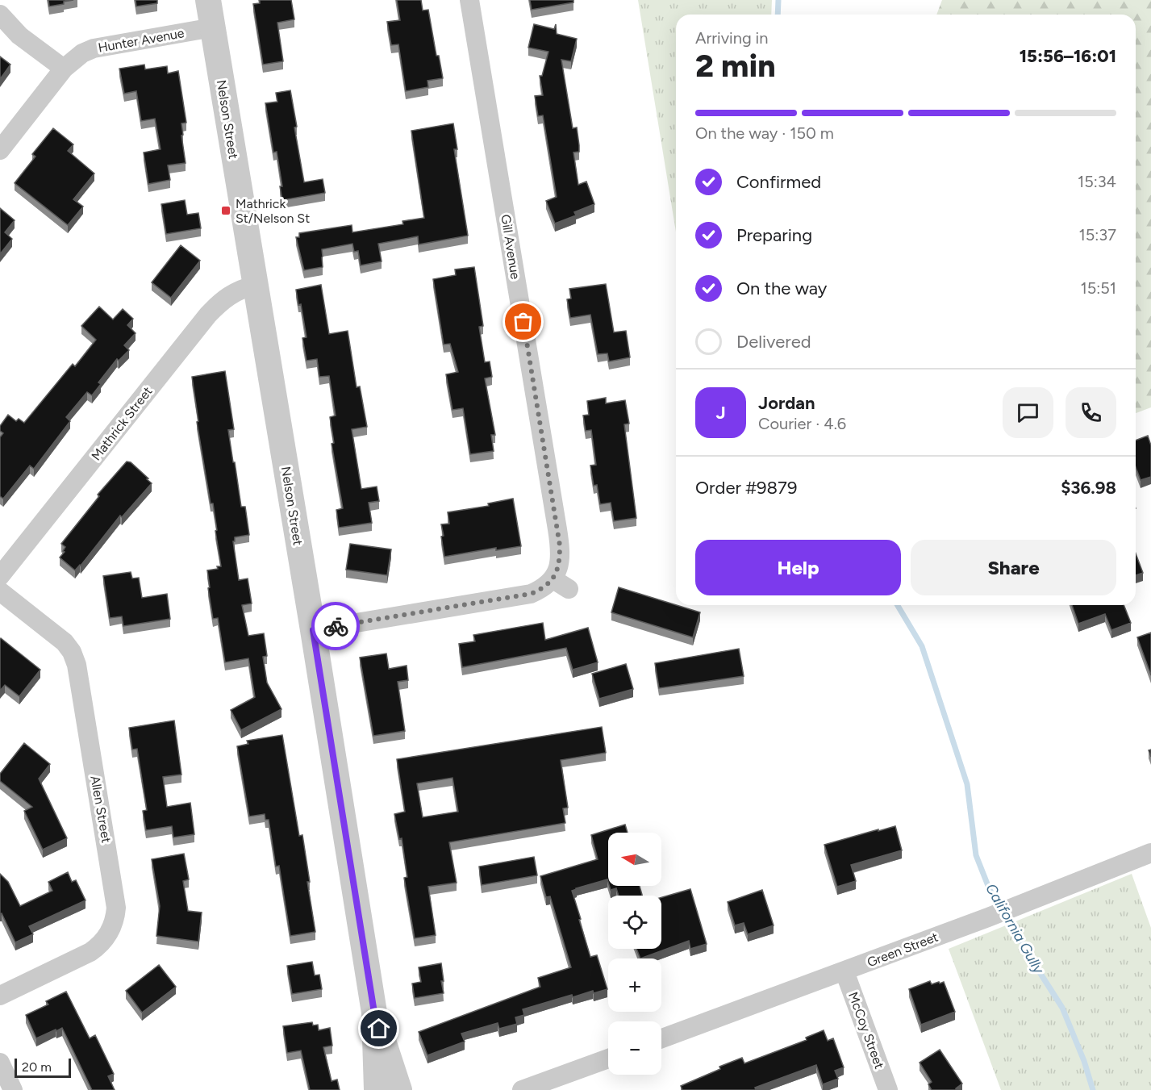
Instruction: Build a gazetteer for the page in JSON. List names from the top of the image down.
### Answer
{
  "streets": {
    "street": [
      "Hunter Avenue",
      "Nelson Street",
      "Gill Avenue",
      "Mathrick Street",
      "Allen Street",
      "Green Street",
      "McCoy Street"
    ]
  },
  "crossings": [
    ["Hunter Avenue", "Nelson Street"],
    ["Nelson Street", "Gill Avenue"],
    ["Nelson Street", "Mathrick Street"],
    ["Green Street", "McCoy Street"]
  ],
  "water": ["California Gully"],
  "places": {
    "transit": ["Mathrick St/Nelson St"]
  },
  "scale_bar": "20 m",
  "north": "left",
  "page": {
    "heading": ["2 min", "Arriving in", "15:56–16:01"],
    "panel": [
      "Jordan",
      "Courier · 4.6",
      "Order #9879",
      "$36.98"
    ],
    "bar": "On the way · 150 m",
    "list": [
      ["Confirmed", "15:34"],
      ["Preparing", "15:37"],
      ["On the way", "15:51"],
      "Delivered"
    ],
    "round": "J",
    "buttons": ["Help", "Share"],
    "map_buttons": ["+", "−"],
    "scale": "20 m"
  }
}
